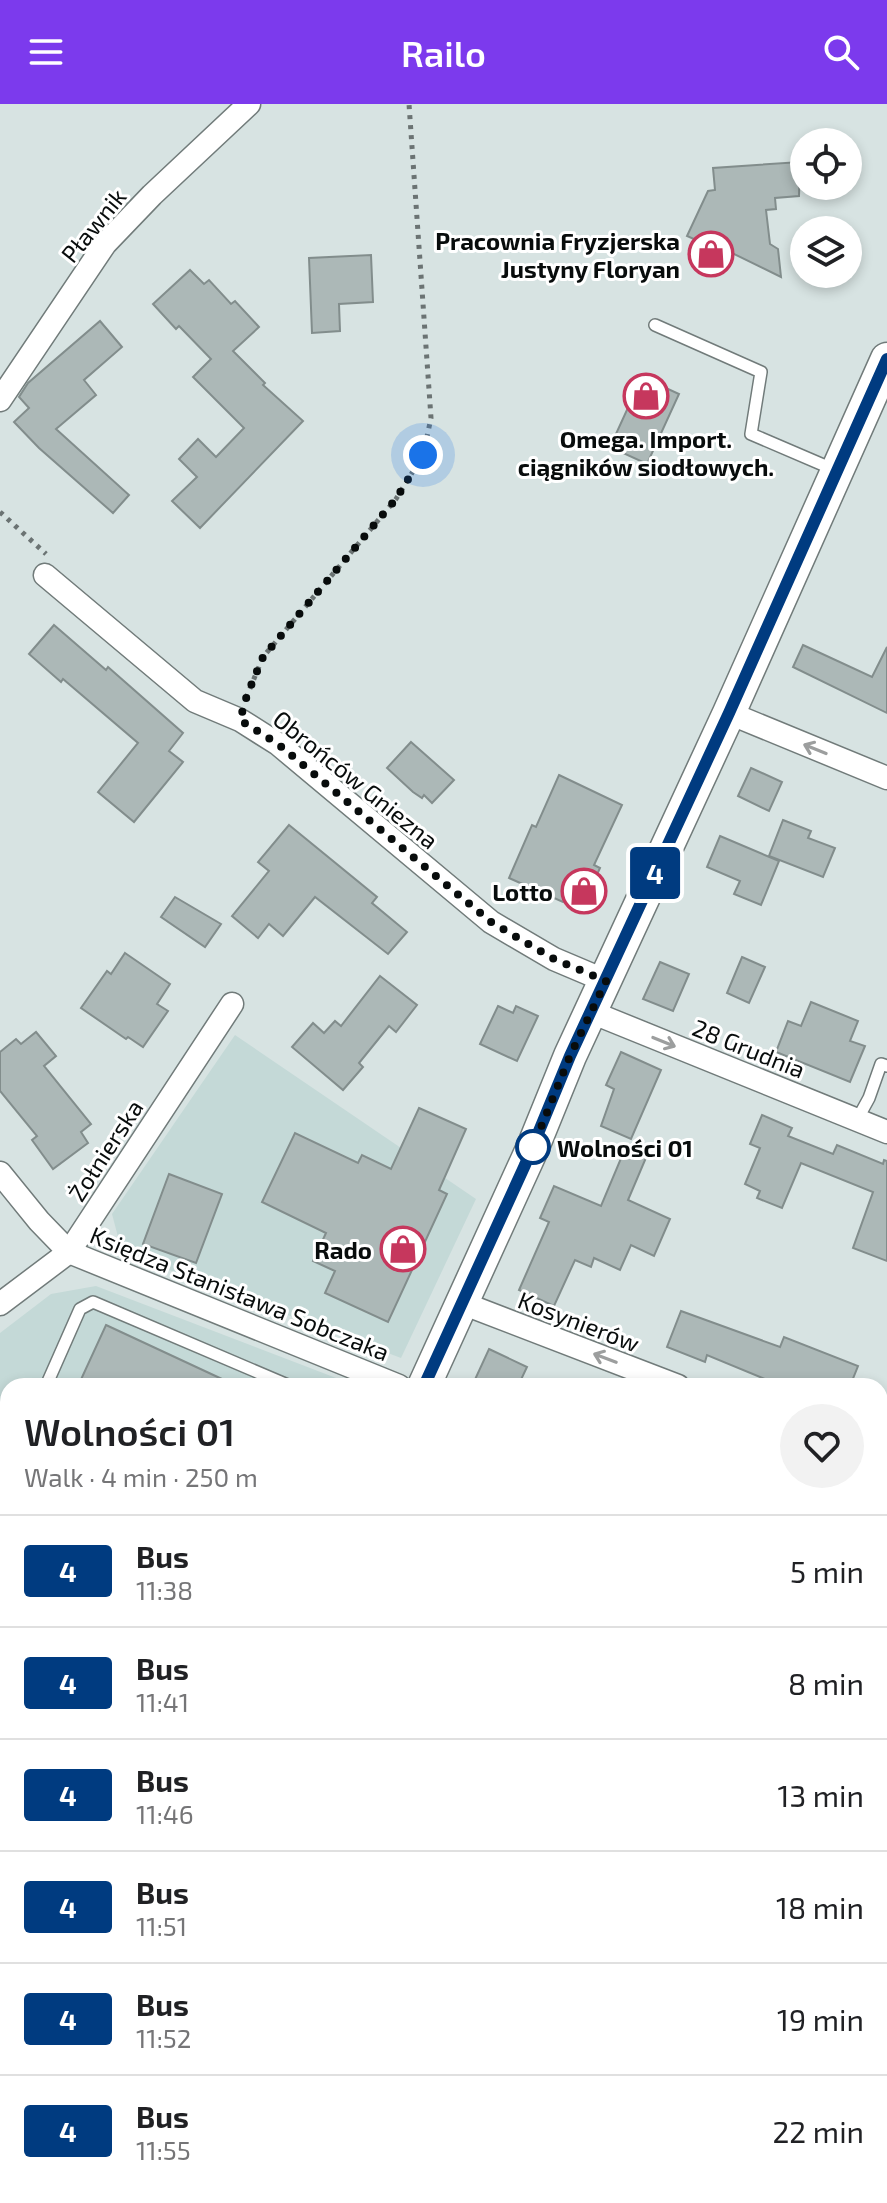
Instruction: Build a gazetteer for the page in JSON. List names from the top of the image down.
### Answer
{
  "streets": {
    "street": [
      "Pławnik",
      "Obrońców Gniezna",
      "28 Grudnia",
      "Żołnierska",
      "Księdza Stanisława Sobczaka",
      "Kosynierów"
    ]
  },
  "crossings": [
    ["Żołnierska", "Księdza Stanisława Sobczaka"]
  ],
  "one_way": ["28 Grudnia", "Kosynierów"],
  "places": {
    "shop": [
      "Pracownia Fryzjerska Justyny Floryan",
      "Omega. Import. ciągników siodłowych.",
      "Lotto",
      "Rado"
    ],
    "other": ["Wolności 01"]
  },
  "lines": ["bus line 4"],
  "page": {
    "header": "Railo",
    "on_map": "4",
    "heading": ["Wolności 01", "Walk · 4 min · 250 m"],
    "list": [
      {
        "mark": "4",
        "name": "Bus",
        "note": "11:38",
        "value": "5 min"
      },
      {
        "mark": "4",
        "name": "Bus",
        "note": "11:41",
        "value": "8 min"
      },
      {
        "mark": "4",
        "name": "Bus",
        "note": "11:46",
        "value": "13 min"
      },
      {
        "mark": "4",
        "name": "Bus",
        "note": "11:51",
        "value": "18 min"
      },
      {
        "mark": "4",
        "name": "Bus",
        "note": "11:52",
        "value": "19 min"
      },
      {
        "mark": "4",
        "name": "Bus",
        "note": "11:55",
        "value": "22 min"
      }
    ]
  }
}
